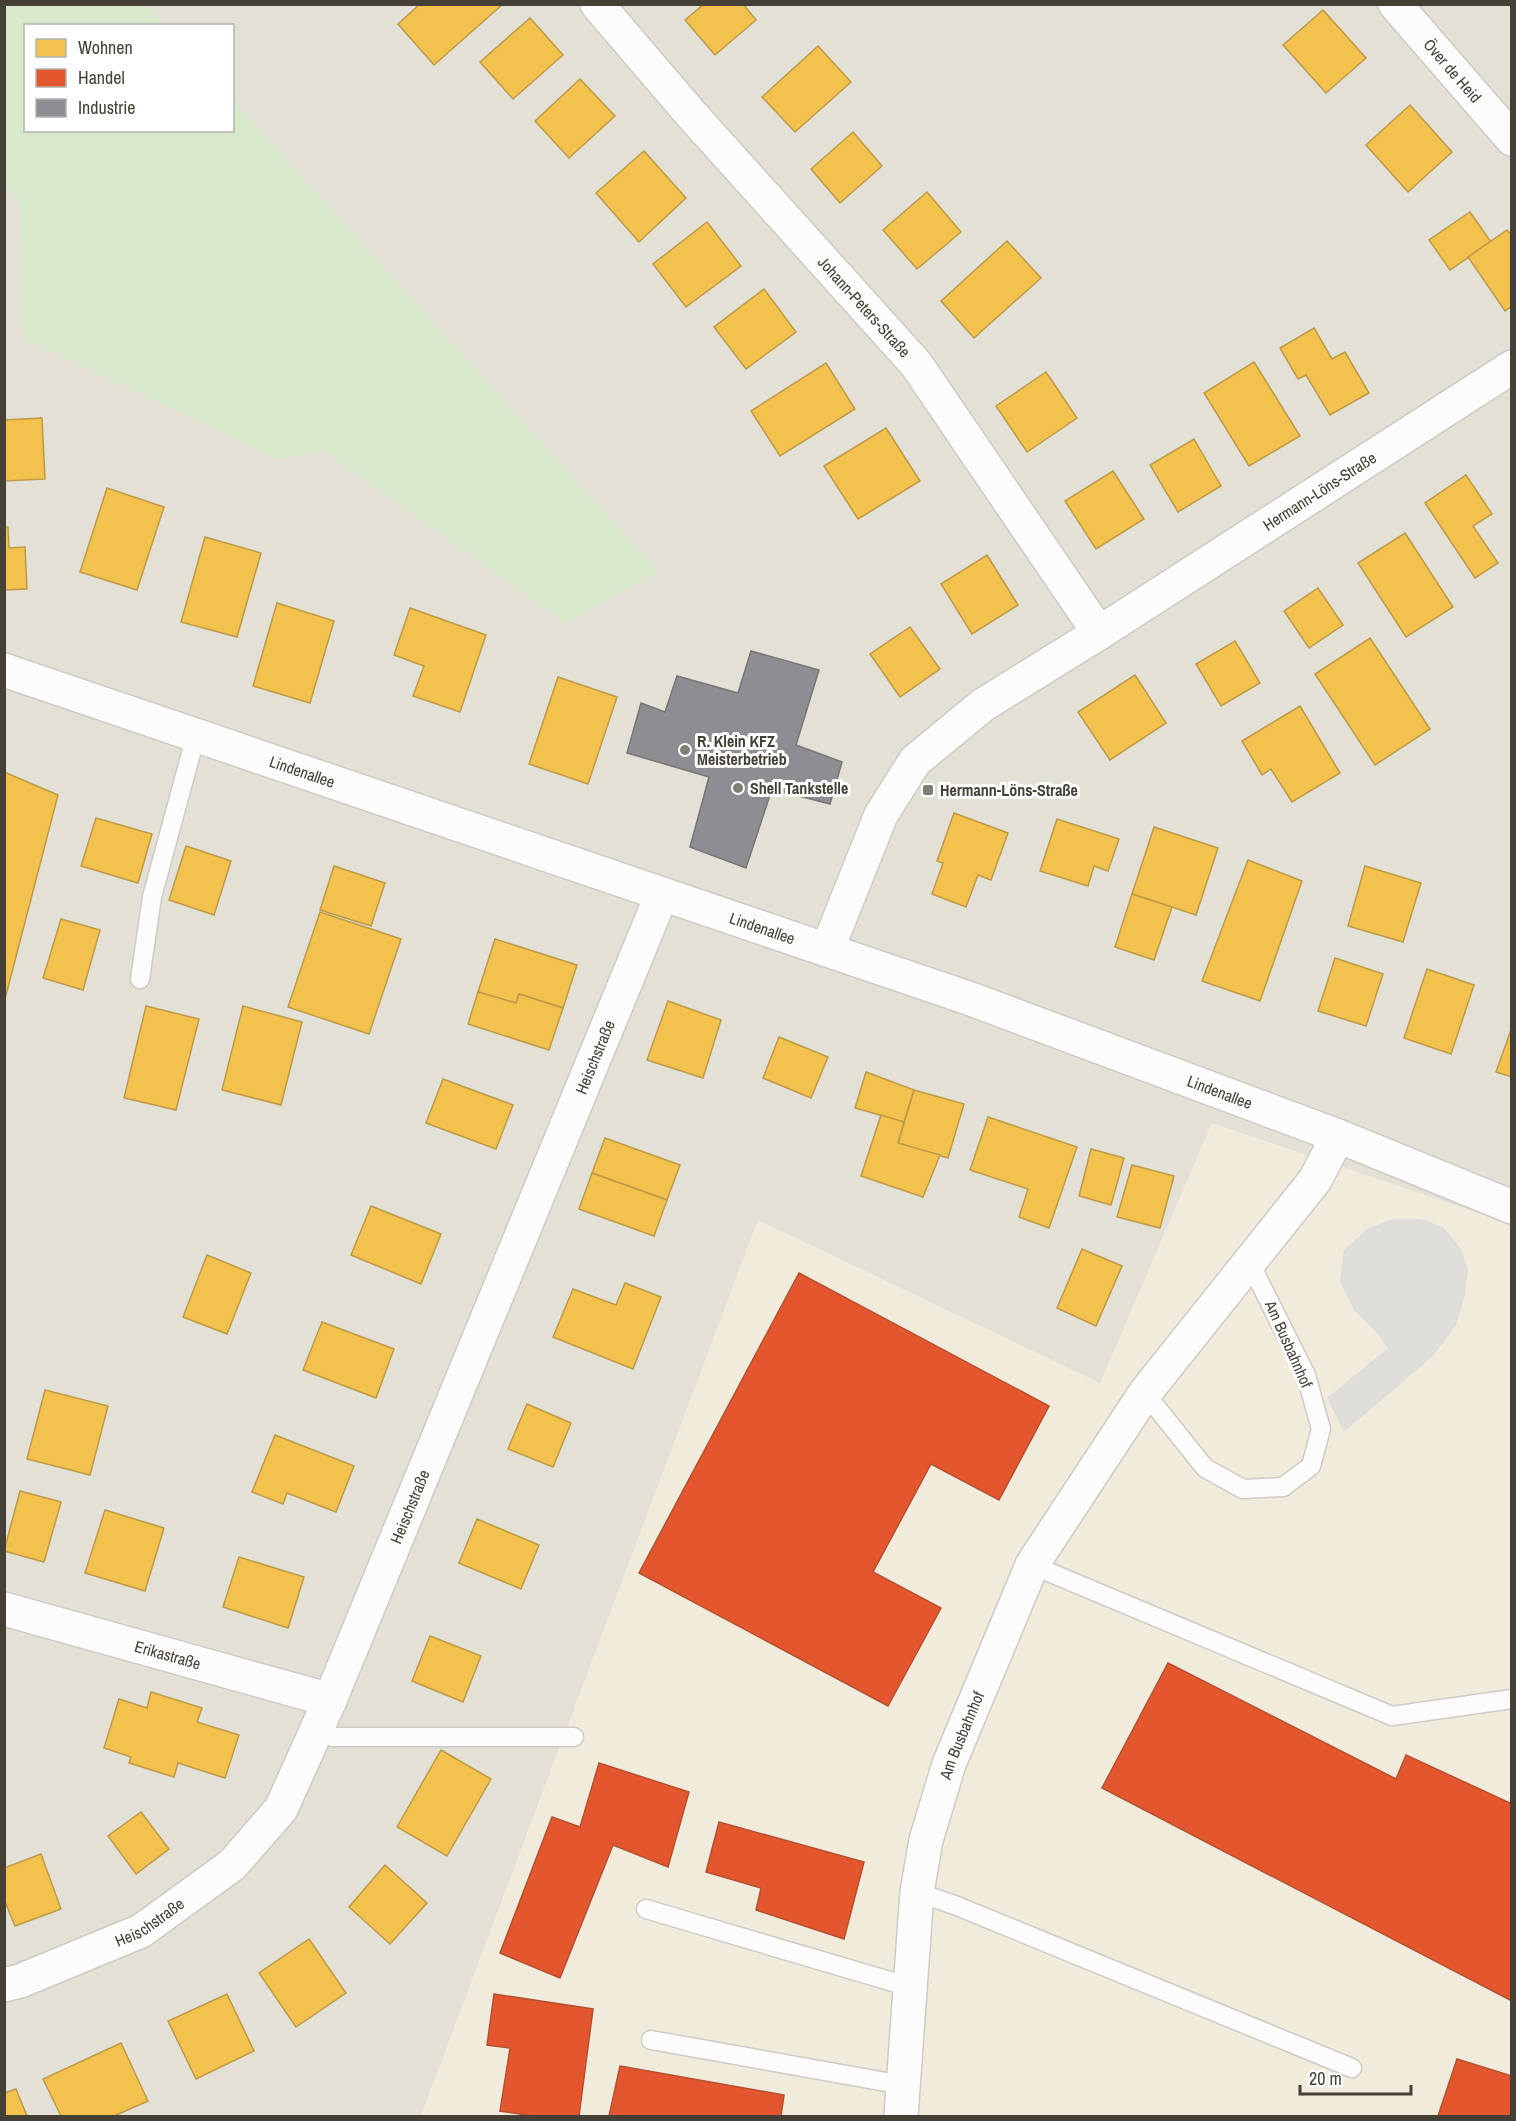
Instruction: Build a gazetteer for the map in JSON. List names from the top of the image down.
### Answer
{
  "streets": {
    "street": [
      "Över de Heid",
      "Johann-Peters-Straße",
      "Hermann-Löns-Straße",
      "Lindenallee",
      "Heischstraße",
      "Am Busbahnhof",
      "Erikastraße"
    ]
  },
  "crossings": [
    ["Johann-Peters-Straße", "Hermann-Löns-Straße"],
    ["Hermann-Löns-Straße", "Lindenallee"],
    ["Lindenallee", "Heischstraße"],
    ["Lindenallee", "Am Busbahnhof"],
    ["Heischstraße", "Erikastraße"]
  ],
  "places": {
    "other": ["R. Klein KFZ Meisterbetrieb", "Shell Tankstelle"],
    "transit": ["Hermann-Löns-Straße"]
  },
  "legend": ["Wohnen", "Handel", "Industrie"],
  "scale_bar": "20 m"
}
